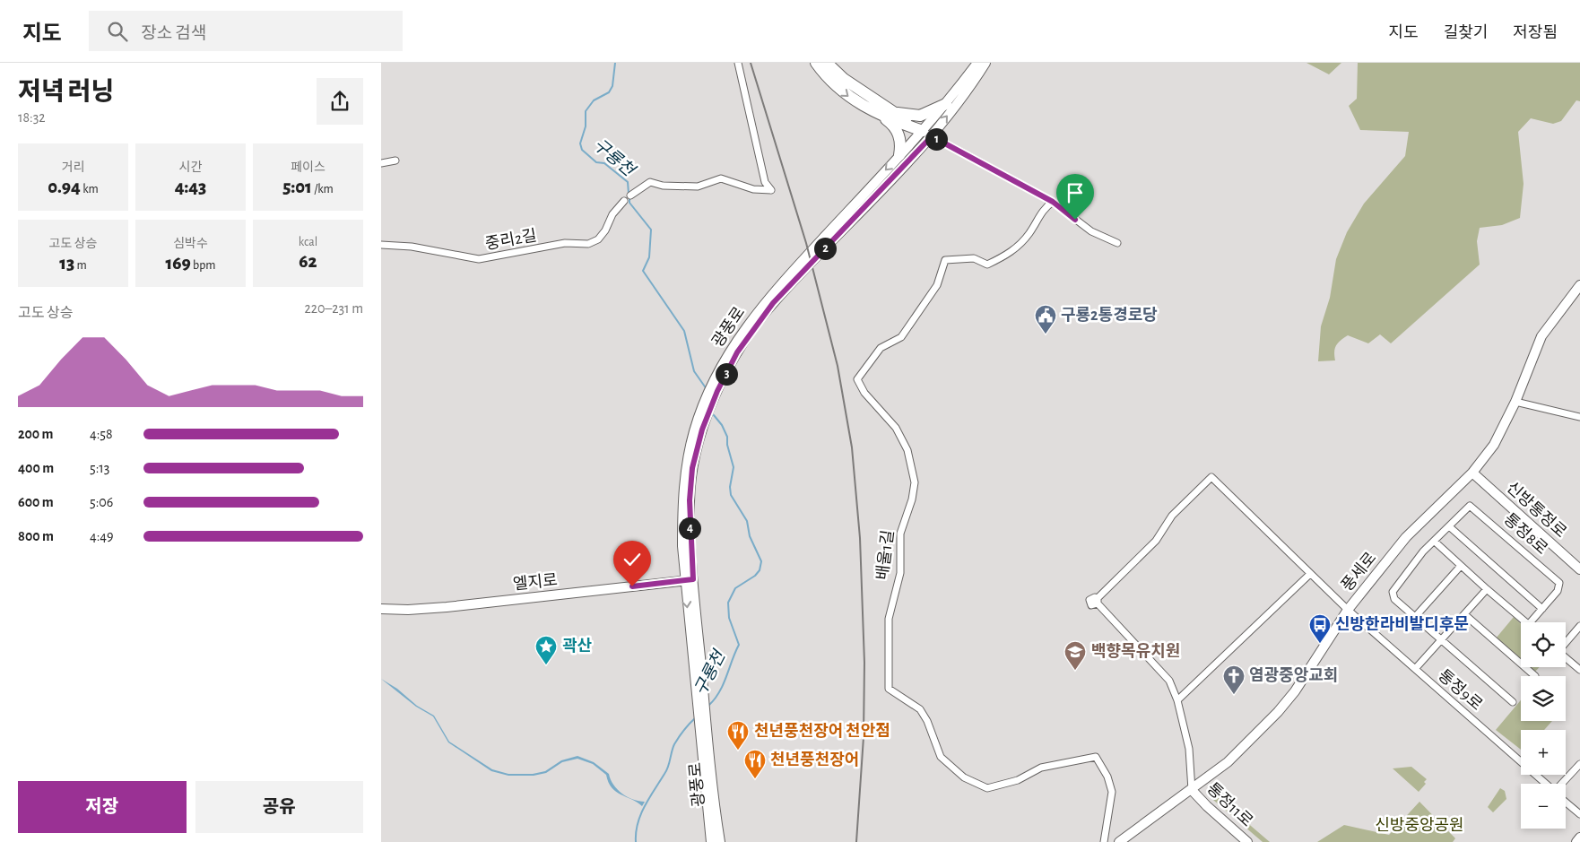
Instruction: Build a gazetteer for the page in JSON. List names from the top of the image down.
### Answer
{
  "streets": {
    "main road": [
      "광풍로",
      "신방통정로",
      "풍세로",
      "엘지로",
      "통정11로"
    ],
    "street": [
      "중리2길",
      "통정8로",
      "배울1길",
      "통정9로"
    ]
  },
  "crossings": [
    ["광풍로", "엘지로"],
    ["신방통정로", "풍세로"],
    ["풍세로", "통정9로"],
    ["풍세로", "통정11로"]
  ],
  "water": ["구룡천"],
  "parks": ["신방중앙공원"],
  "places": {
    "public building": ["구룡2통경로당"],
    "bus stop": ["신방한라비발디후문"],
    "place": ["곽산"],
    "school or university": ["백향목유치원"],
    "church": ["염광중앙교회"],
    "restaurant": ["천년풍천장어 천안점", "천년풍천장어"]
  },
  "page": {
    "header": "지도",
    "search": "장소 검색",
    "nav": ["지도", "길찾기", "저장됨"],
    "heading": ["저녁 러닝", "18:32"],
    "pins": [
      "1",
      "2",
      "3",
      "4"
    ],
    "stats": [
      ["거리", "0.94 km"],
      ["시간", "4:43"],
      ["페이스", "5:01 /km"],
      ["고도 상승", "13 m"],
      ["심박수", "169 bpm"],
      ["kcal", "62"]
    ],
    "chart": ["고도 상승", "220–231 m"],
    "list": [
      {
        "name": "200 m",
        "note": "4:58"
      },
      {
        "name": "400 m",
        "note": "5:13"
      },
      {
        "name": "600 m",
        "note": "5:06"
      },
      {
        "name": "800 m",
        "note": "4:49"
      }
    ],
    "map_buttons": ["+", "−"],
    "buttons": ["저장", "공유"]
  }
}
